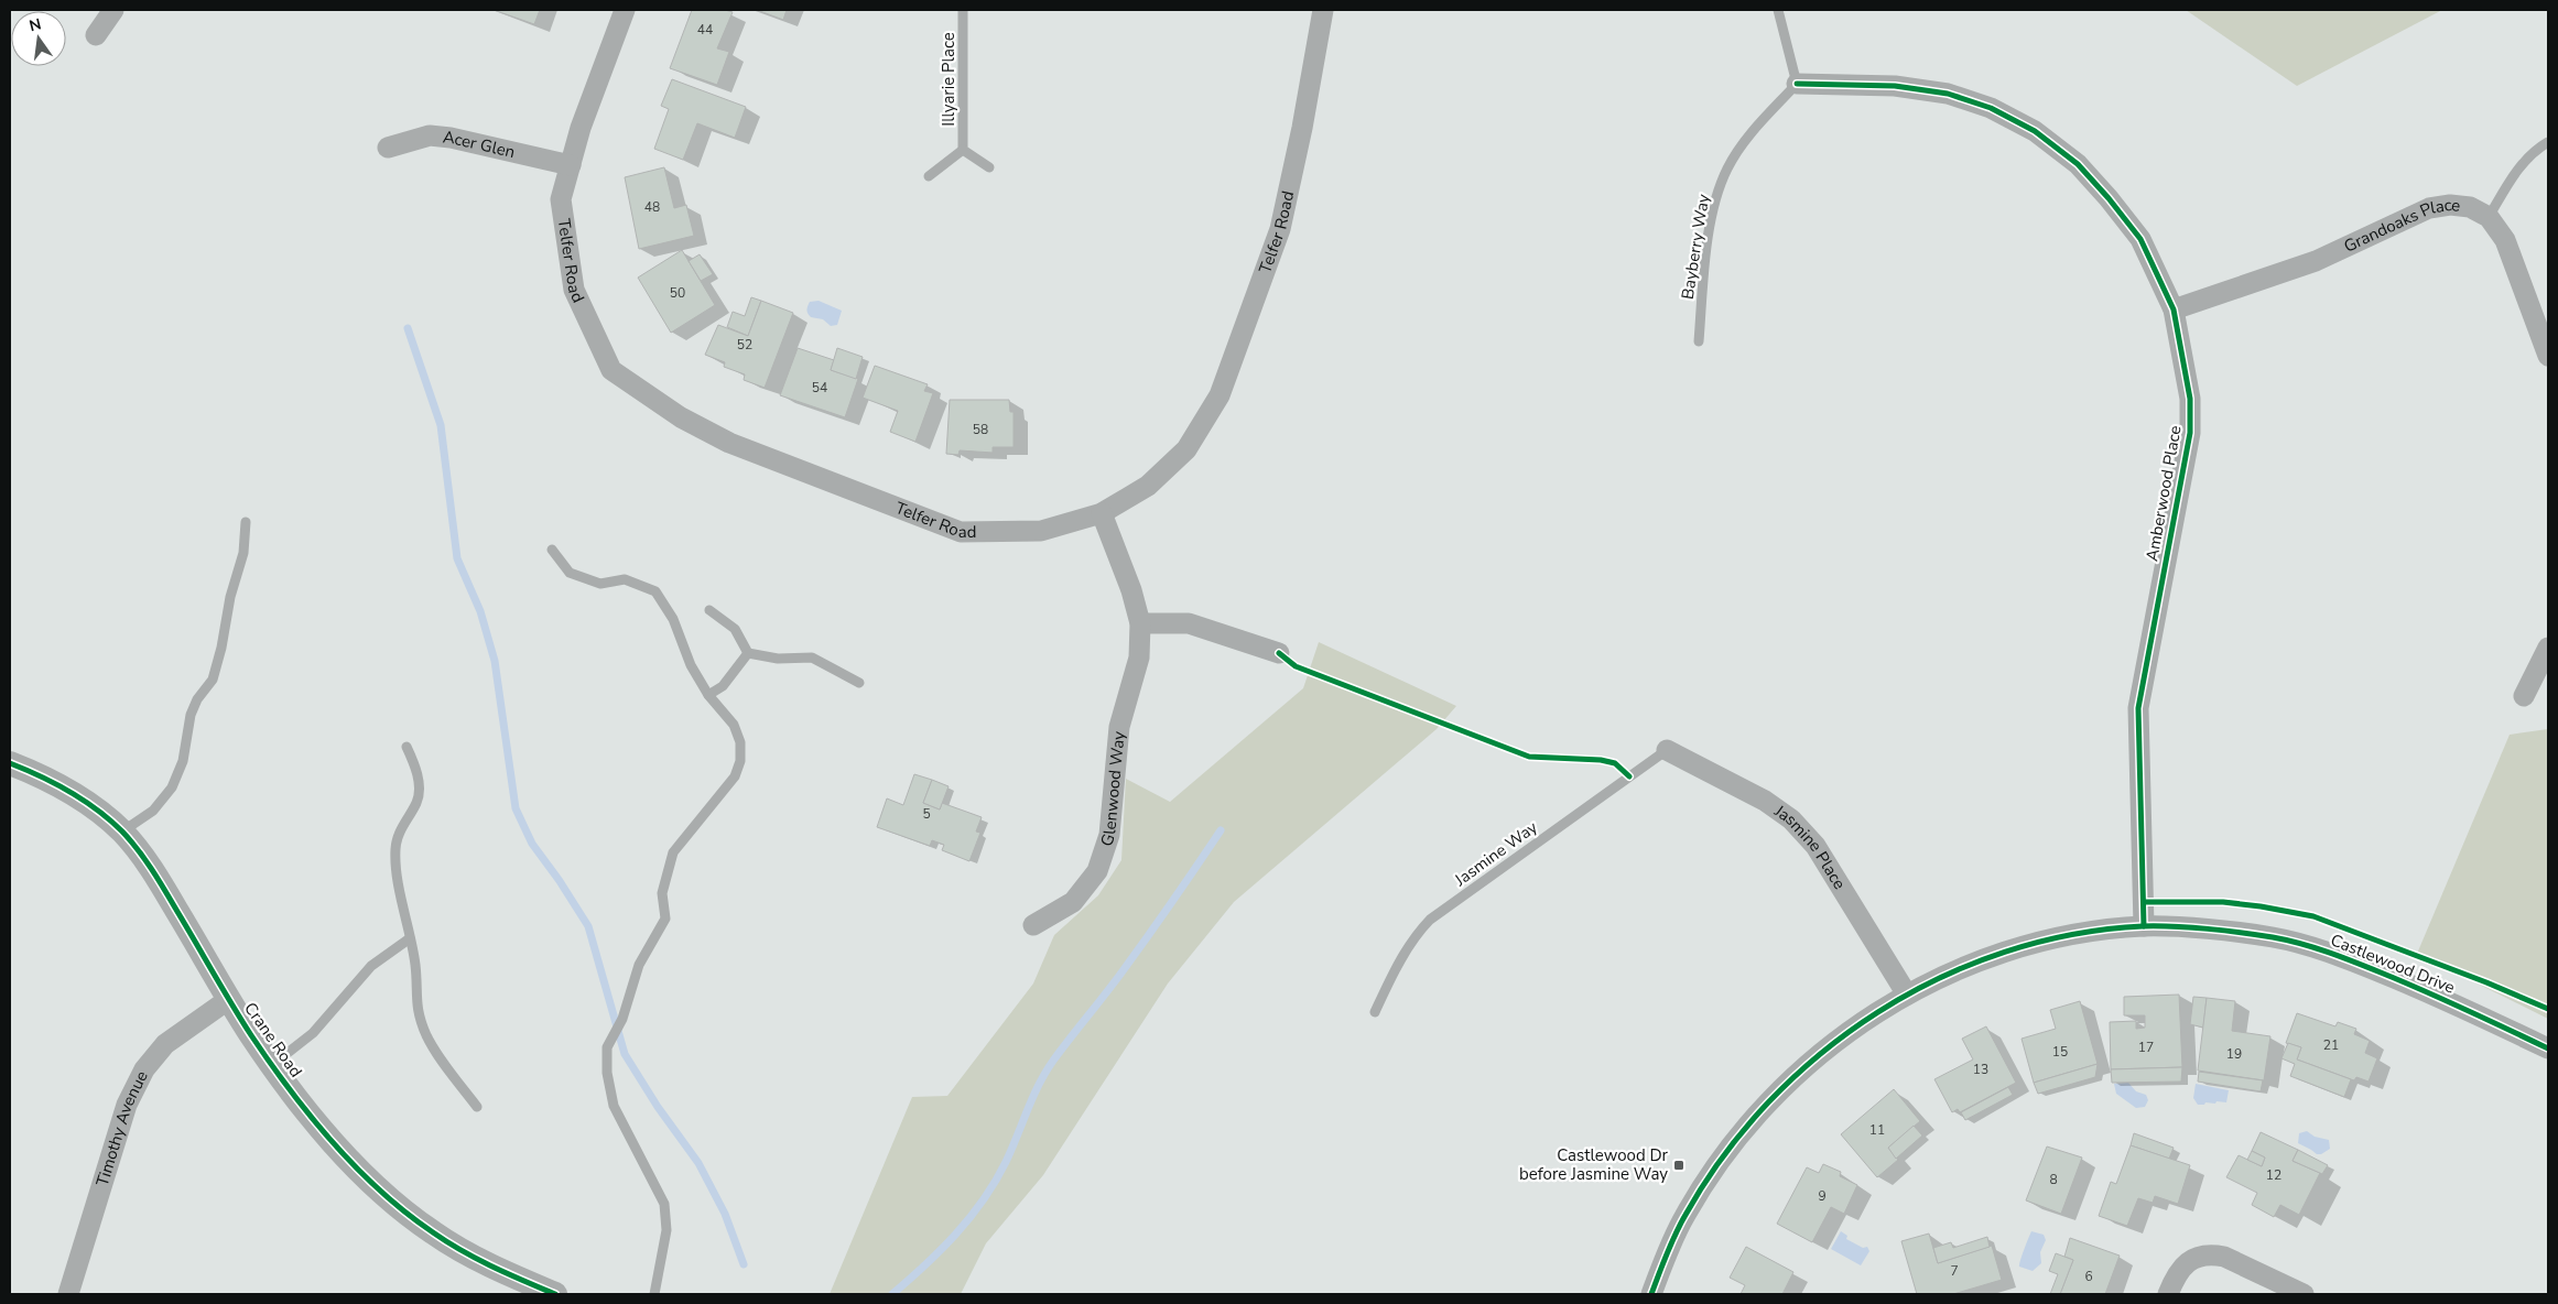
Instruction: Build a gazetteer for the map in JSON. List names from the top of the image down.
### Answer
{
  "streets": {
    "street": [
      "Acer Glen",
      "Grandoaks Place",
      "Telfer Road",
      "Amberwood Place",
      "Glenwood Way",
      "Jasmine Place",
      "Castlewood Drive",
      "Crane Road",
      "Timothy Avenue"
    ],
    "lane": ["Illyarie Place", "Bayberry Way", "Jasmine Way"]
  },
  "crossings": [
    ["Acer Glen", "Telfer Road"],
    ["Grandoaks Place", "Amberwood Place"],
    ["Telfer Road", "Glenwood Way"],
    ["Bayberry Way", "Amberwood Place"],
    ["Amberwood Place", "Castlewood Drive"],
    ["Jasmine Place", "Jasmine Way"],
    ["Jasmine Place", "Castlewood Drive"],
    ["Crane Road", "Timothy Avenue"]
  ],
  "places": {
    "transit": ["Castlewood Dr before Jasmine Way"]
  },
  "house_numbers": [
    "44",
    "48",
    "50",
    "52",
    "54",
    "58",
    "5",
    "21",
    "17",
    "15",
    "19",
    "13",
    "11",
    "12",
    "8",
    "9",
    "7",
    "6"
  ],
  "north": "top"
}
